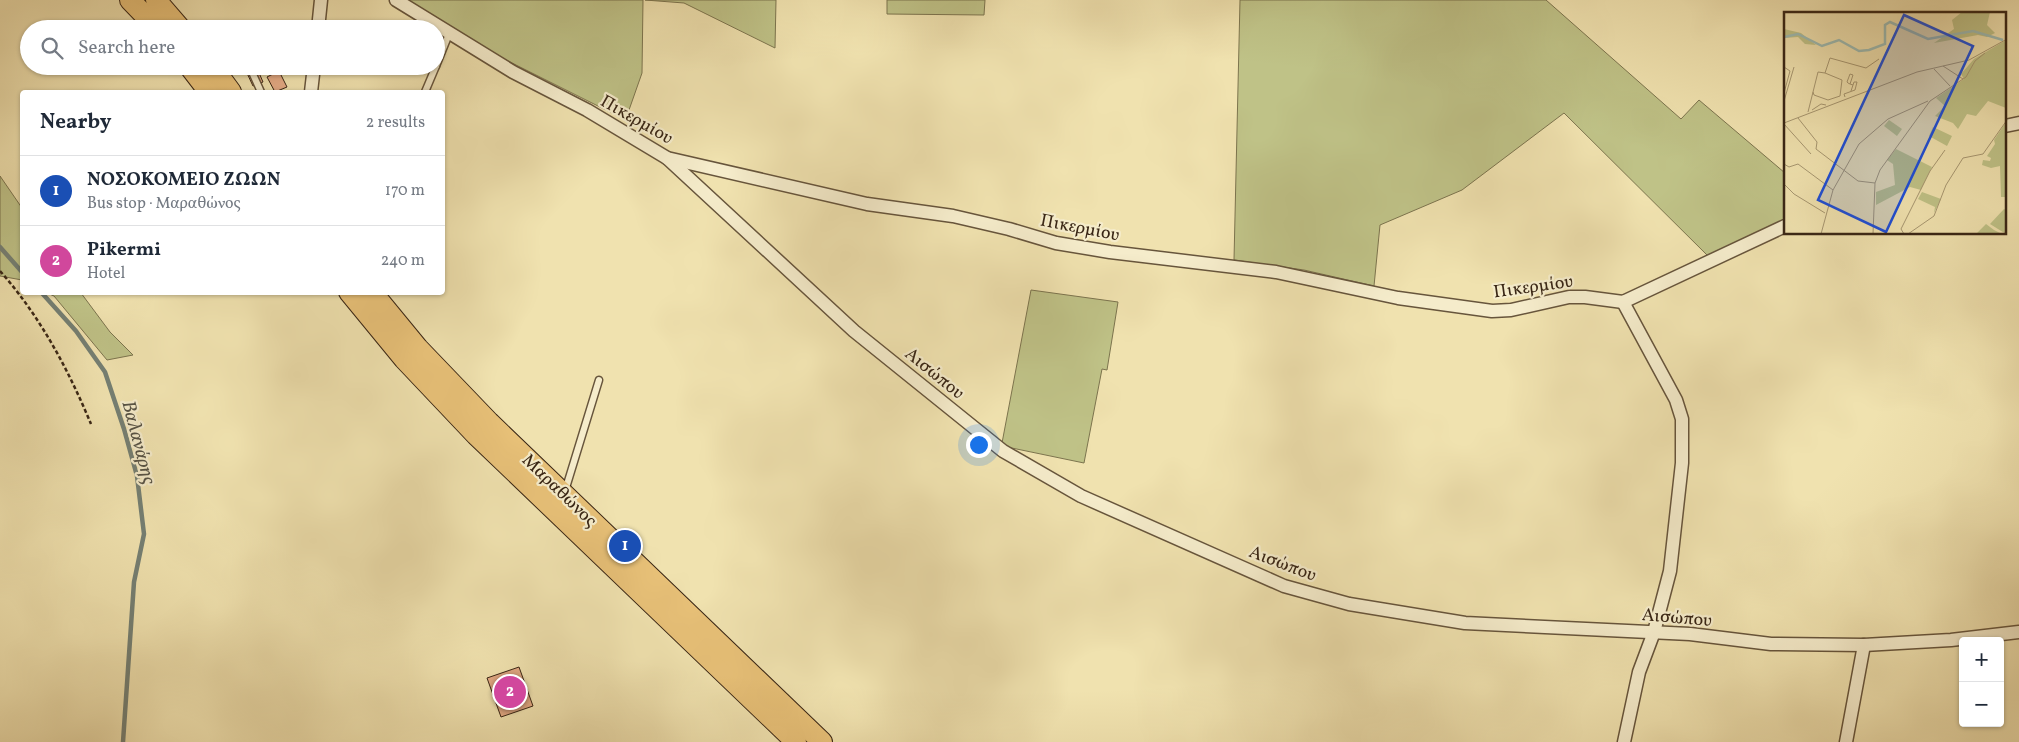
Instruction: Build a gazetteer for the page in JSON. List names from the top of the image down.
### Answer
{
  "streets": {
    "main road": ["Μαραθώνος"],
    "street": ["Πικερμίου", "Αισώπου"]
  },
  "crossings": [
    ["Πικερμίου", "Αισώπου"]
  ],
  "water": ["Βαλανάρης"],
  "page": {
    "search": "Search here",
    "heading": ["Nearby", "2 results"],
    "list": [
      {
        "mark": "1",
        "name": "ΝΟΣΟΚΟΜΕΙΟ ΖΩΩΝ",
        "note": "Bus stop · Μαραθώνος",
        "value": "170 m"
      },
      {
        "mark": "2",
        "name": "Pikermi",
        "note": "Hotel",
        "value": "240 m"
      }
    ],
    "pins": ["1", "2"],
    "map_buttons": ["+", "−"]
  }
}
